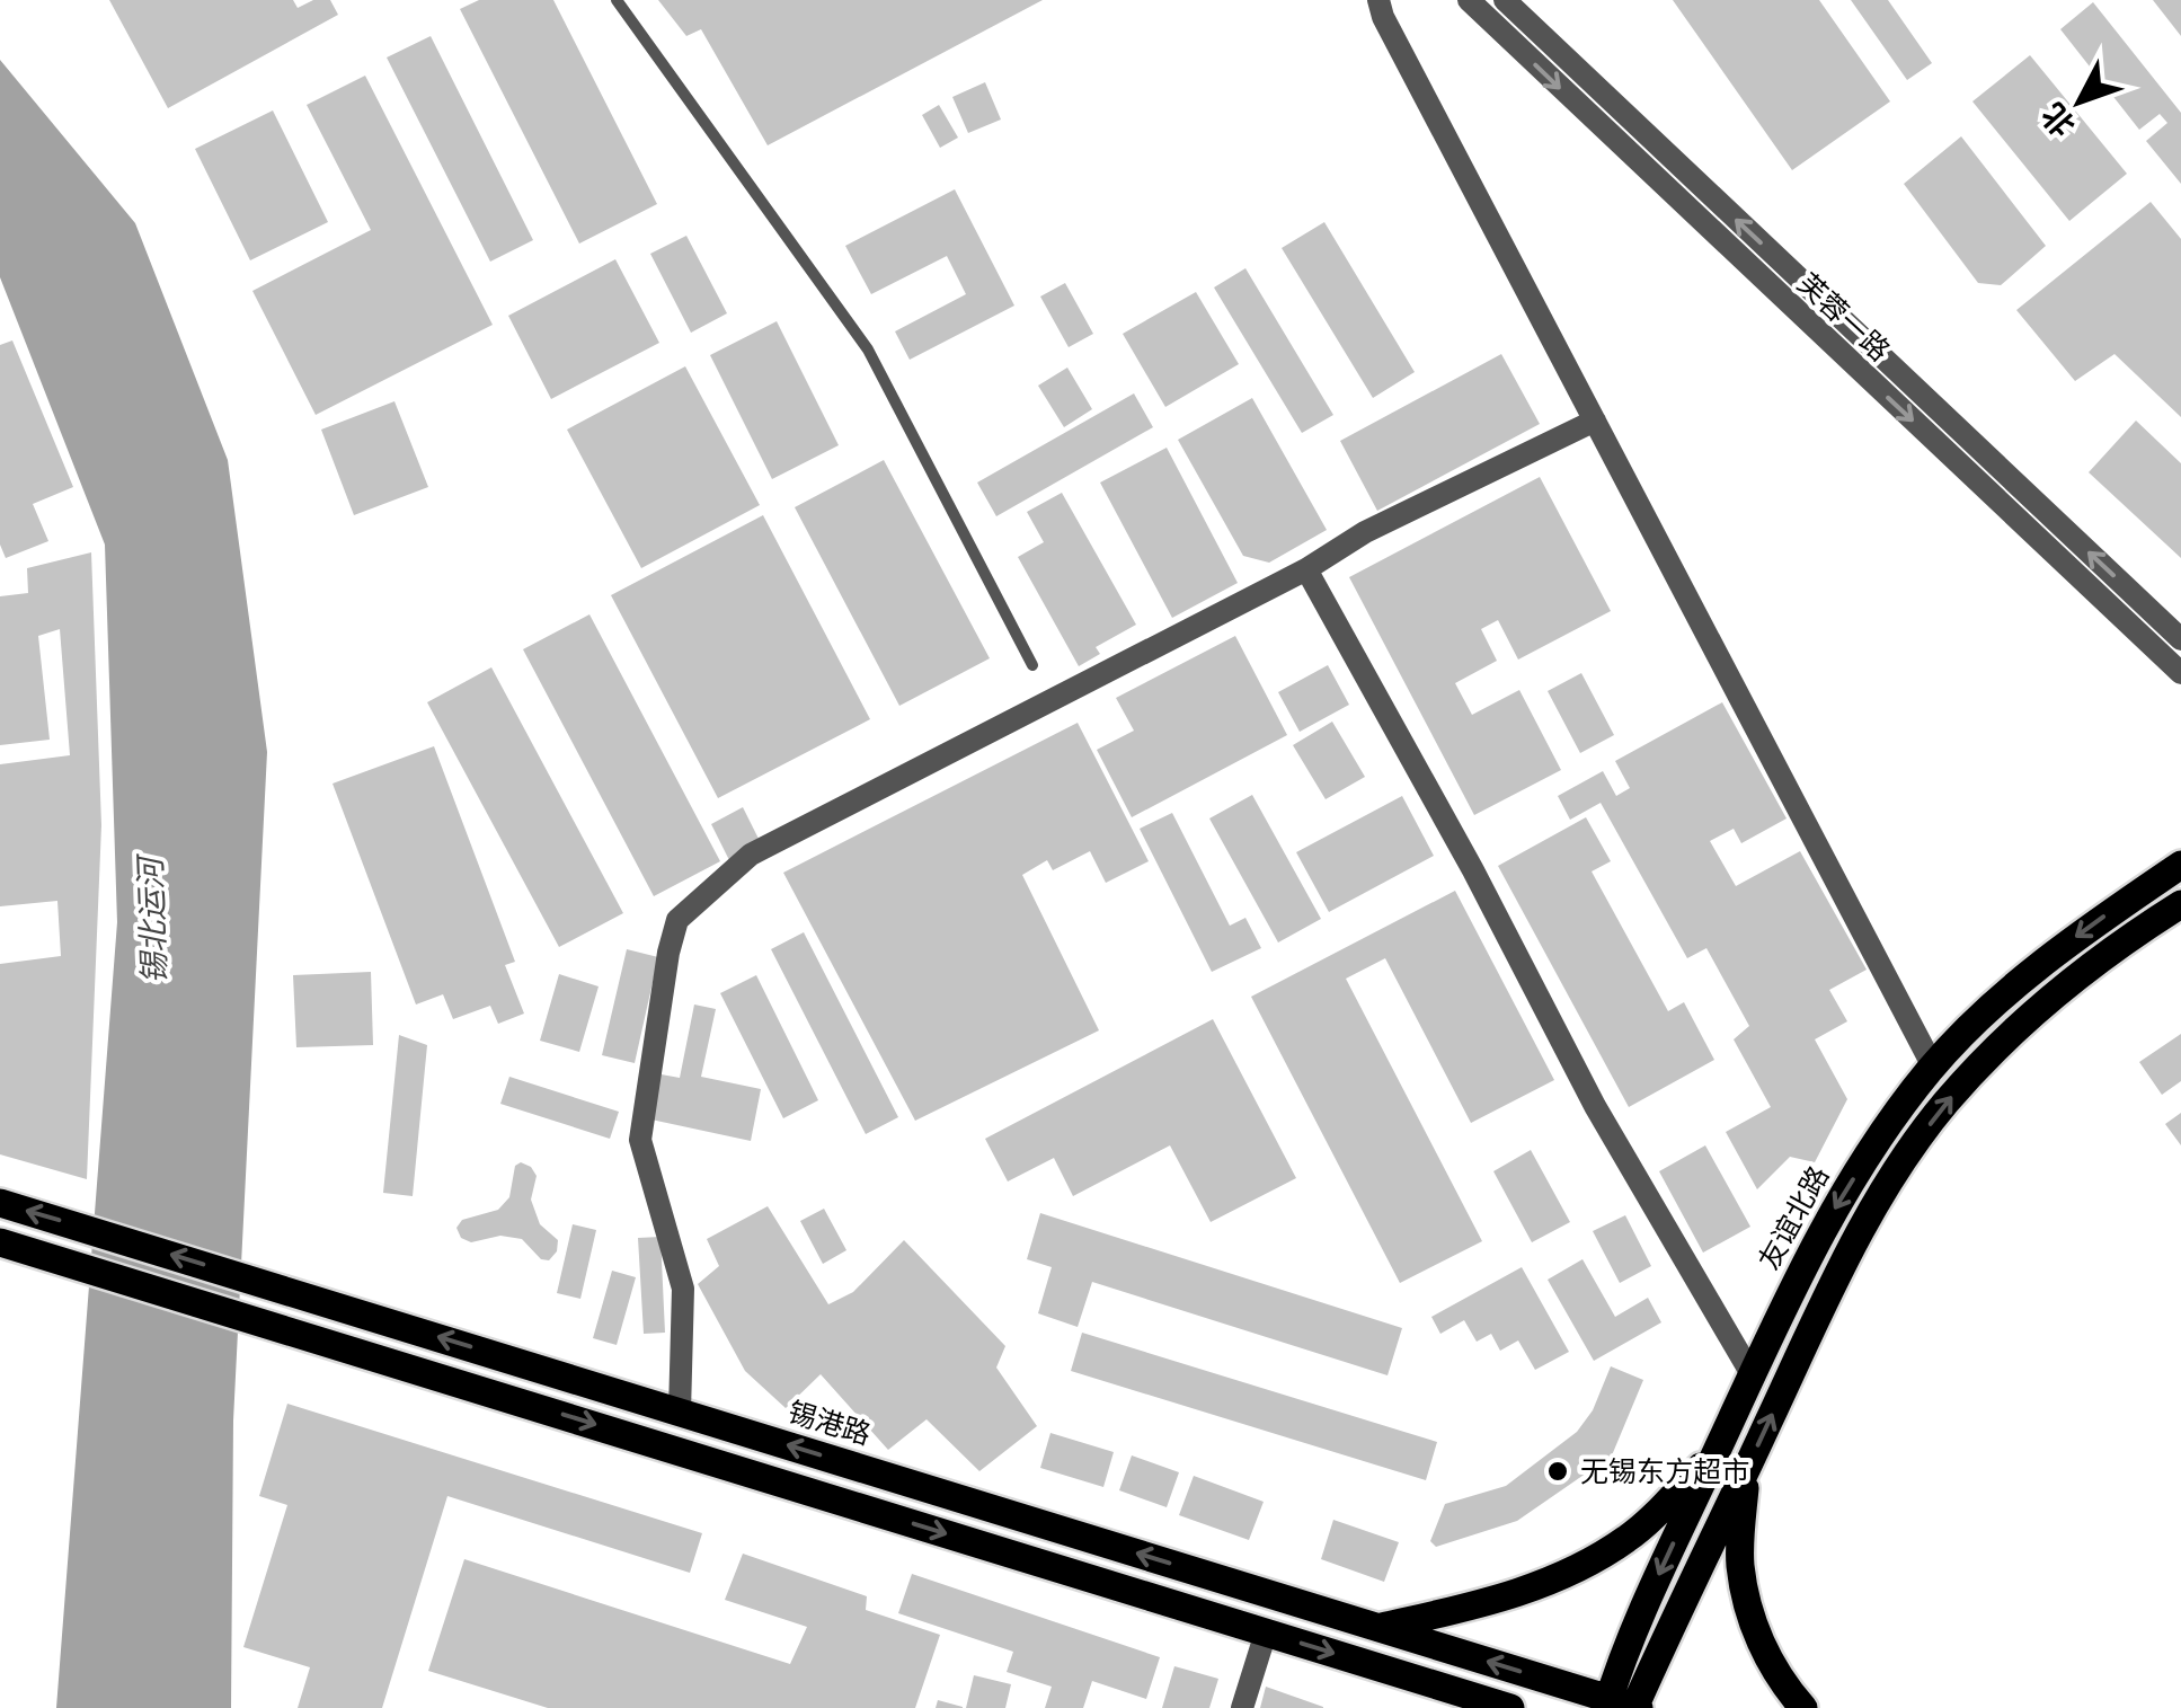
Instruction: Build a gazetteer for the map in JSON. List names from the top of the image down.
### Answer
{
  "streets": {
    "main road": ["友谊北路", "锡港路"],
    "street": ["芙蓉一路"]
  },
  "crossings": [
    ["友谊北路", "锡港路"]
  ],
  "water": ["锡北运河"],
  "places": ["无锡东方超市"],
  "north": "bottom left"
}
